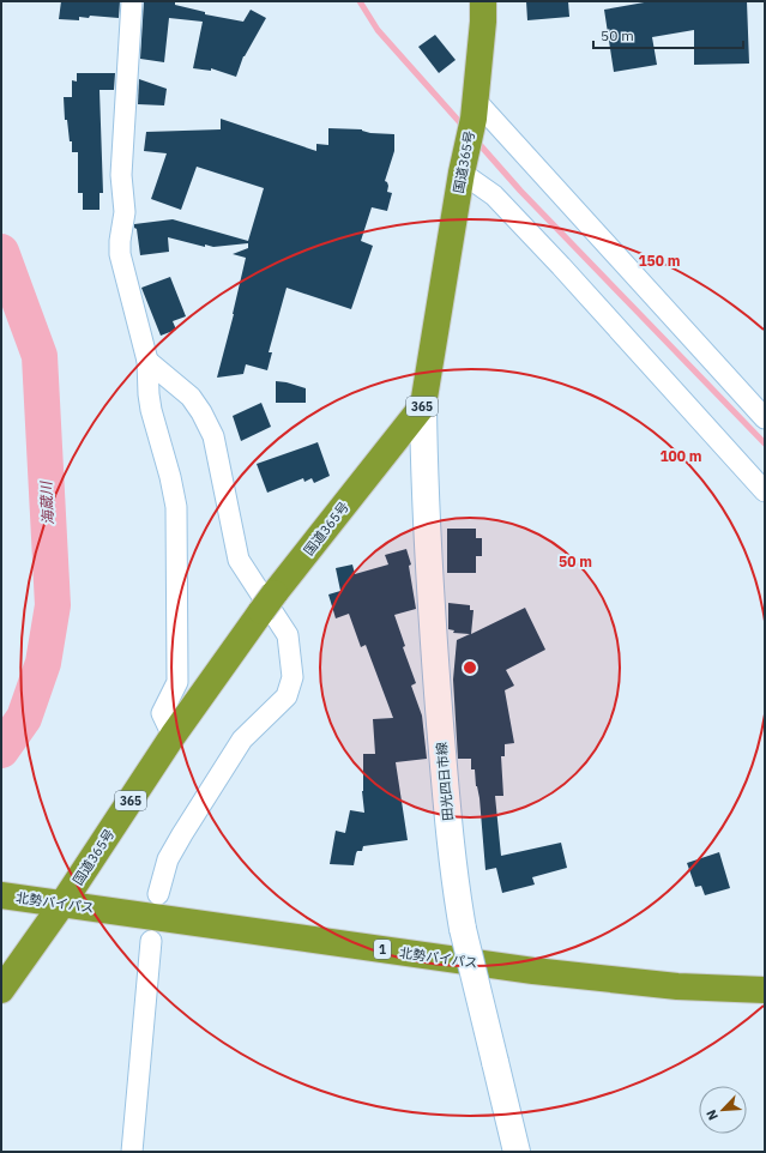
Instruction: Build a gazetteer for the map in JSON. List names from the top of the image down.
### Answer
{
  "streets": {
    "highway": [
      "国道365号",
      "365",
      "北勢バイパス",
      "1"
    ],
    "main road": ["田光四日市線"]
  },
  "crossings": [
    ["国道365号", "田光四日市線"],
    ["国道365号", "北勢バイパス"]
  ],
  "water": ["海蔵川"],
  "scale_bar": "50 m",
  "north": "bottom left",
  "rings": ["150 m", "100 m", "50 m"]
}
